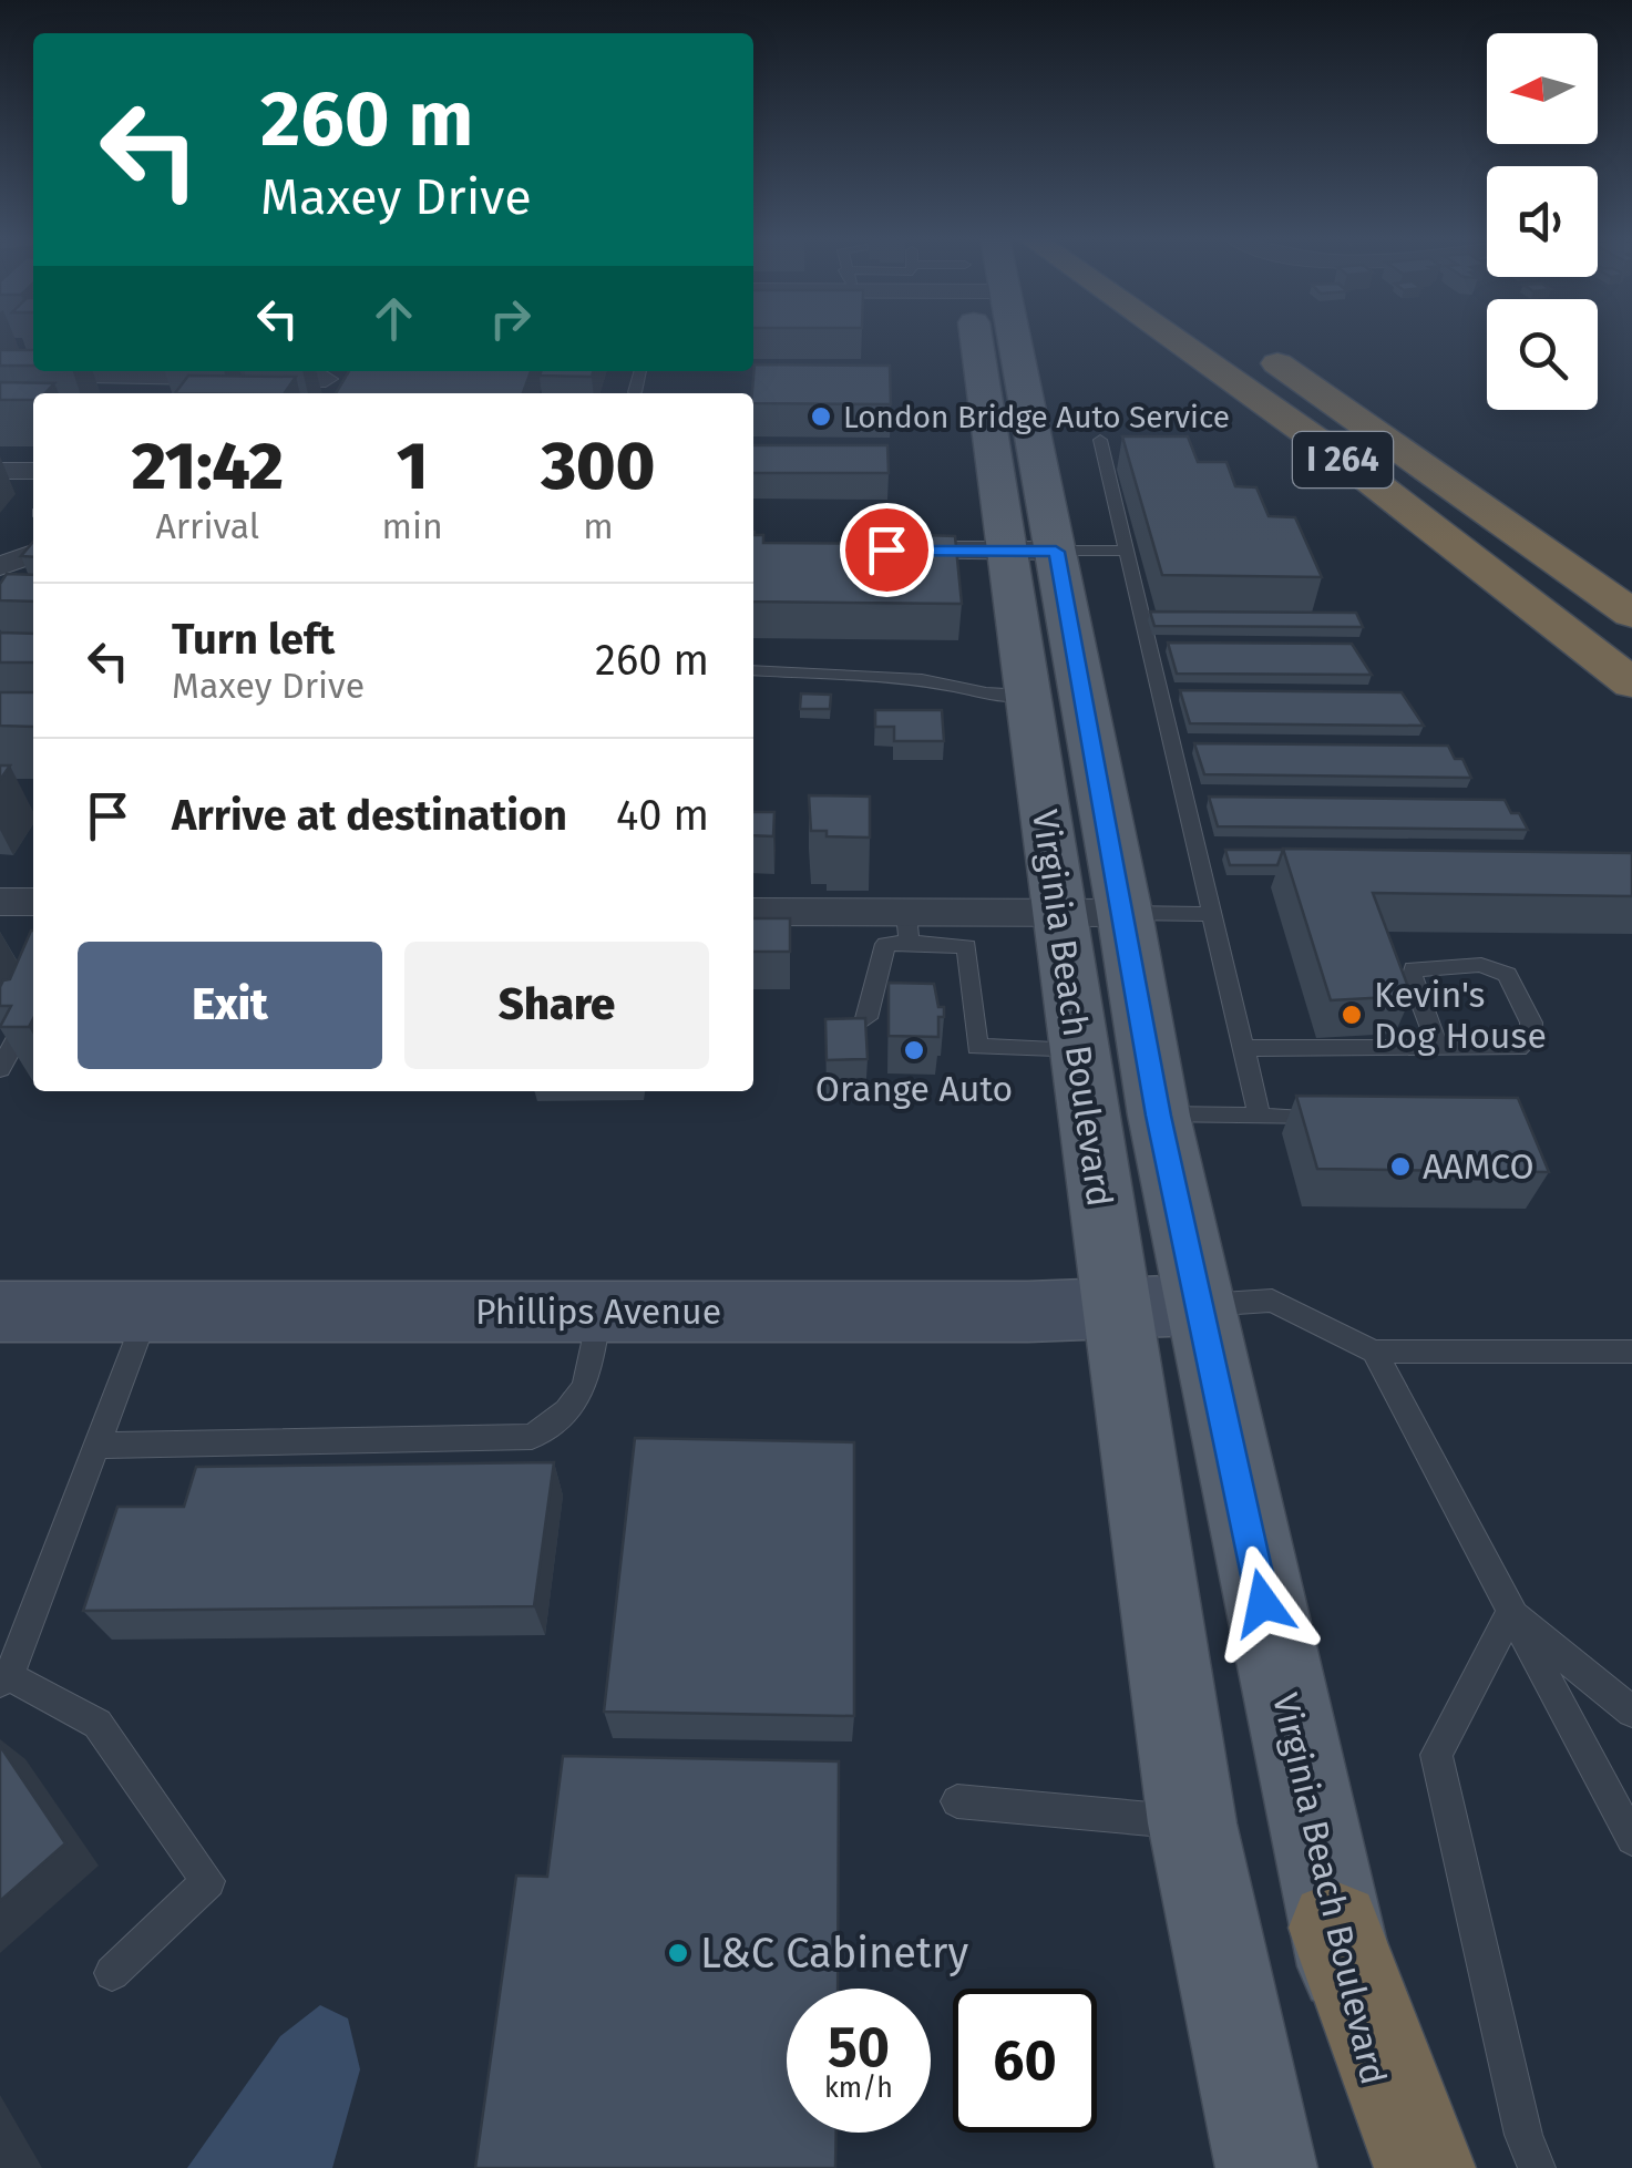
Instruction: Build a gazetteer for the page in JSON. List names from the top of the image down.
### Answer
{
  "streets": {
    "highway": ["I 264"],
    "main road": ["Virginia Beach Boulevard"],
    "street": ["Phillips Avenue"]
  },
  "crossings": [
    ["Virginia Beach Boulevard", "Phillips Avenue"]
  ],
  "places": [
    "London Bridge Auto Service",
    "Kevin's Dog House",
    "Orange Auto",
    "AAMCO",
    "L&C Cabinetry"
  ],
  "north": "left",
  "page": {
    "turn": ["260 m", "Maxey Drive"],
    "eta": [
      "21:42",
      "Arrival",
      "1",
      "min",
      "300",
      "m"
    ],
    "list": [
      {
        "name": "Turn left",
        "note": "Maxey Drive",
        "value": "260 m"
      },
      {
        "name": "Arrive at destination",
        "value": "40 m"
      }
    ],
    "buttons": ["Exit", "Share"],
    "speed": "50 km/h",
    "limit": "60"
  }
}
